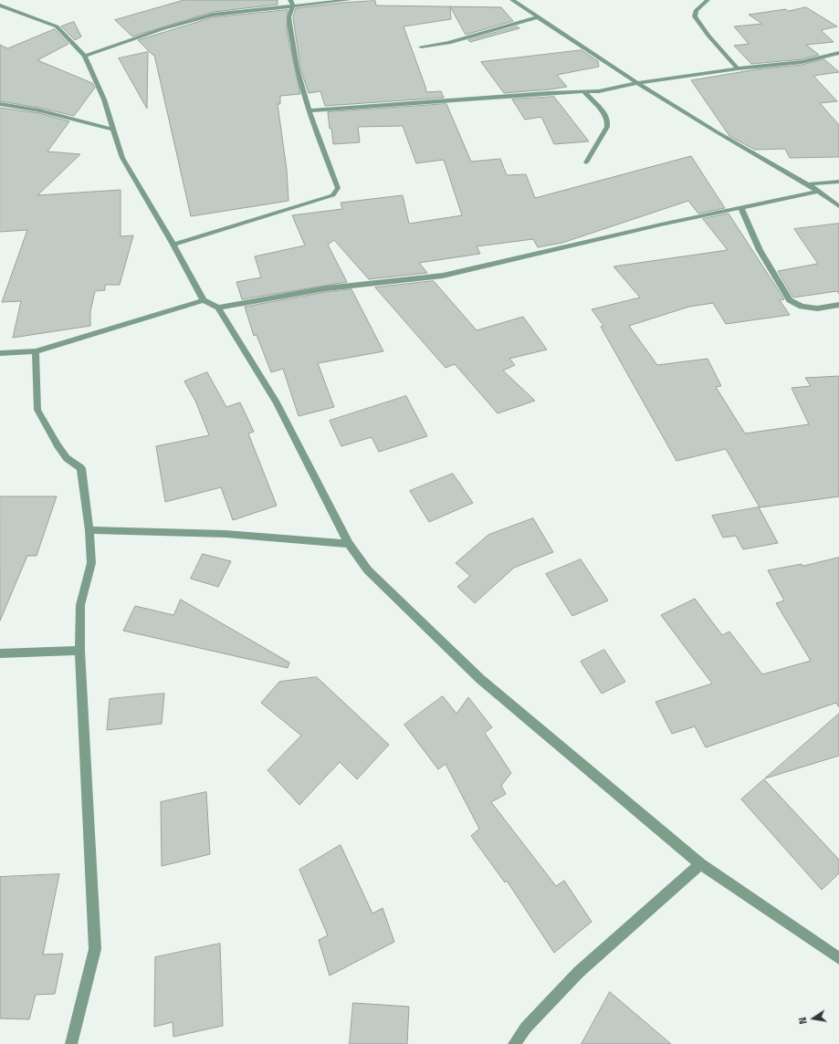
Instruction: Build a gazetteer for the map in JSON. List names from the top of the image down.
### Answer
{
  "north": "left"
}
